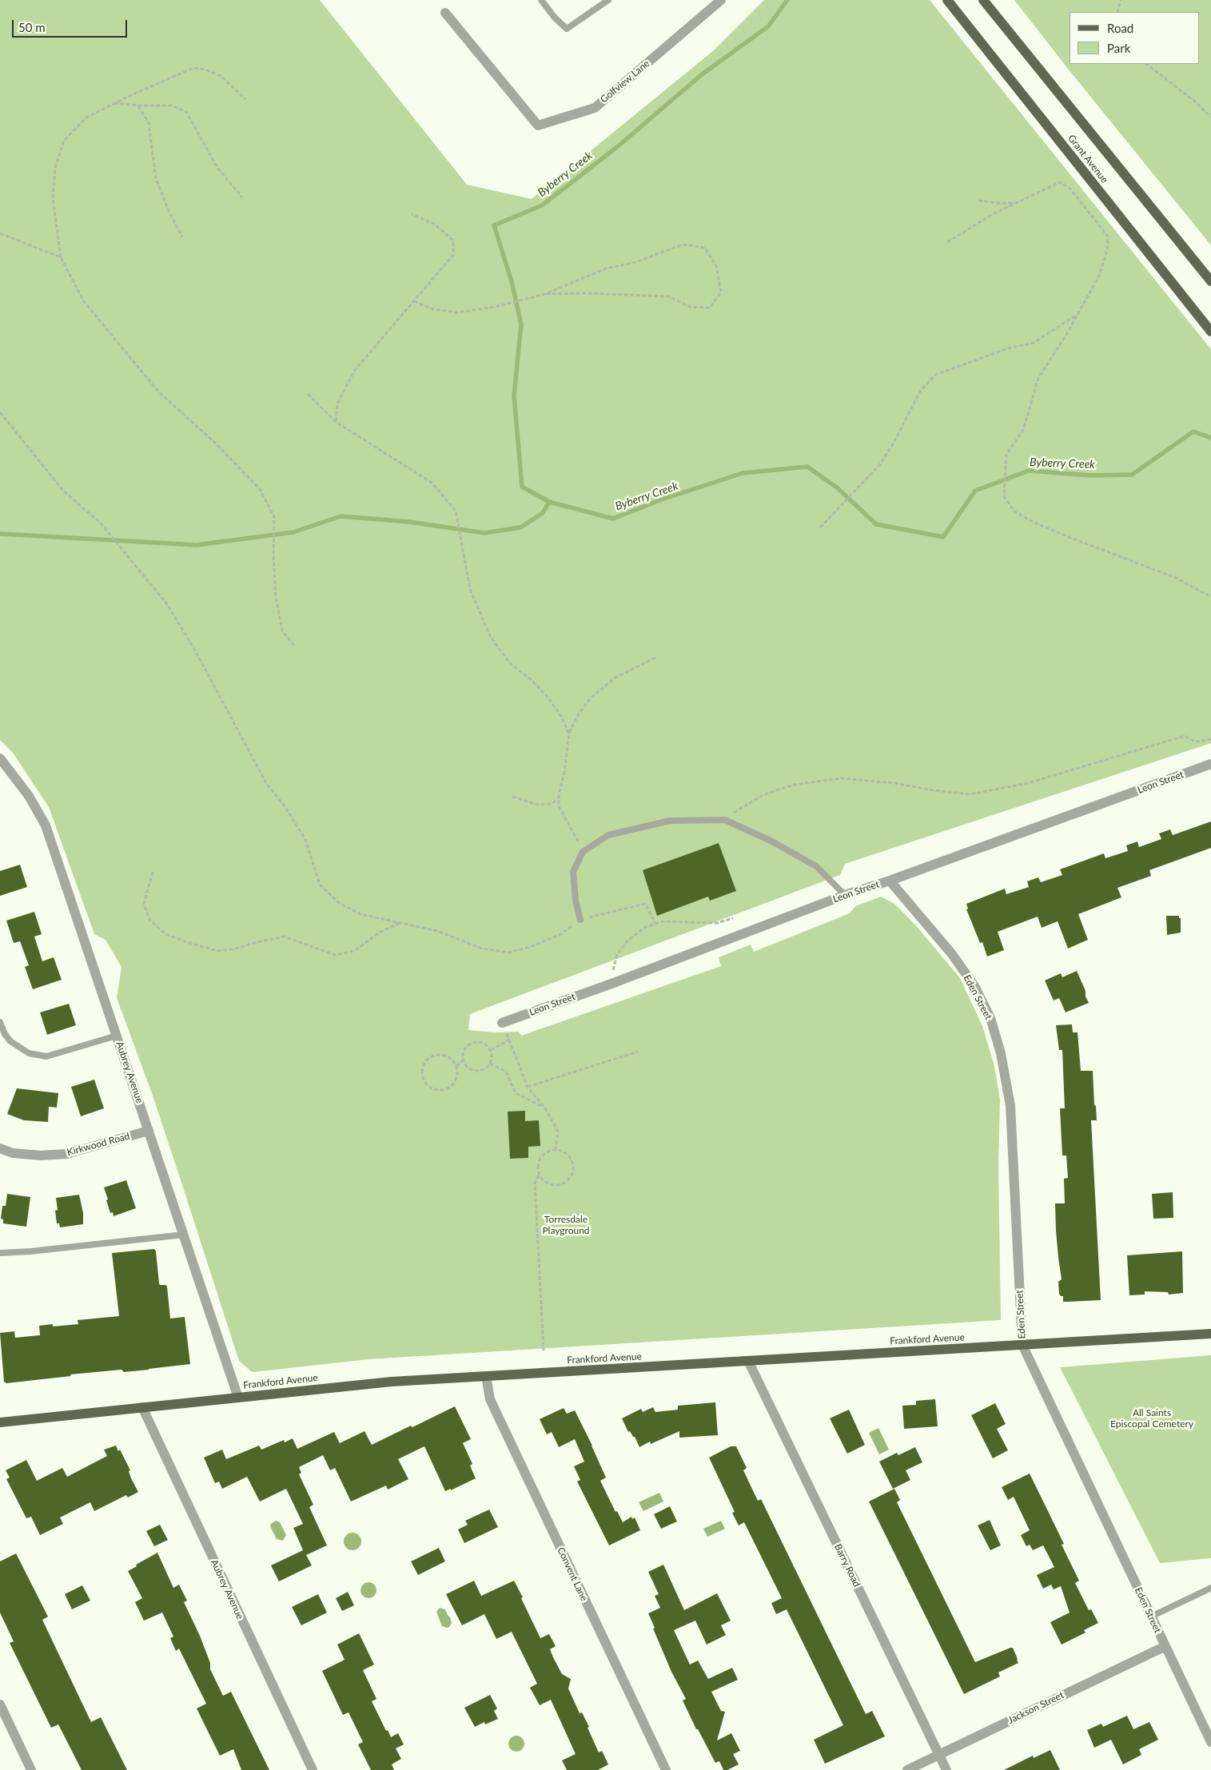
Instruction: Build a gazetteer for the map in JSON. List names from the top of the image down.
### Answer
{
  "streets": {
    "main road": ["Grant Avenue", "Frankford Avenue"],
    "street": [
      "Golfview Lane",
      "Leon Street",
      "Eden Street",
      "Aubrey Avenue",
      "Kirkwood Road",
      "Barry Road",
      "Convent Lane",
      "Jackson Street"
    ]
  },
  "crossings": [
    ["Leon Street", "Eden Street"],
    ["Eden Street", "Frankford Avenue"],
    ["Eden Street", "Jackson Street"],
    ["Aubrey Avenue", "Kirkwood Road"],
    ["Aubrey Avenue", "Frankford Avenue"],
    ["Frankford Avenue", "Barry Road"],
    ["Frankford Avenue", "Convent Lane"],
    ["Barry Road", "Jackson Street"]
  ],
  "water": ["Byberry Creek"],
  "parks": ["Torresdale Playground", "All Saints Episcopal Cemetery"],
  "legend": ["Road", "Park"],
  "scale_bar": "50 m"
}
